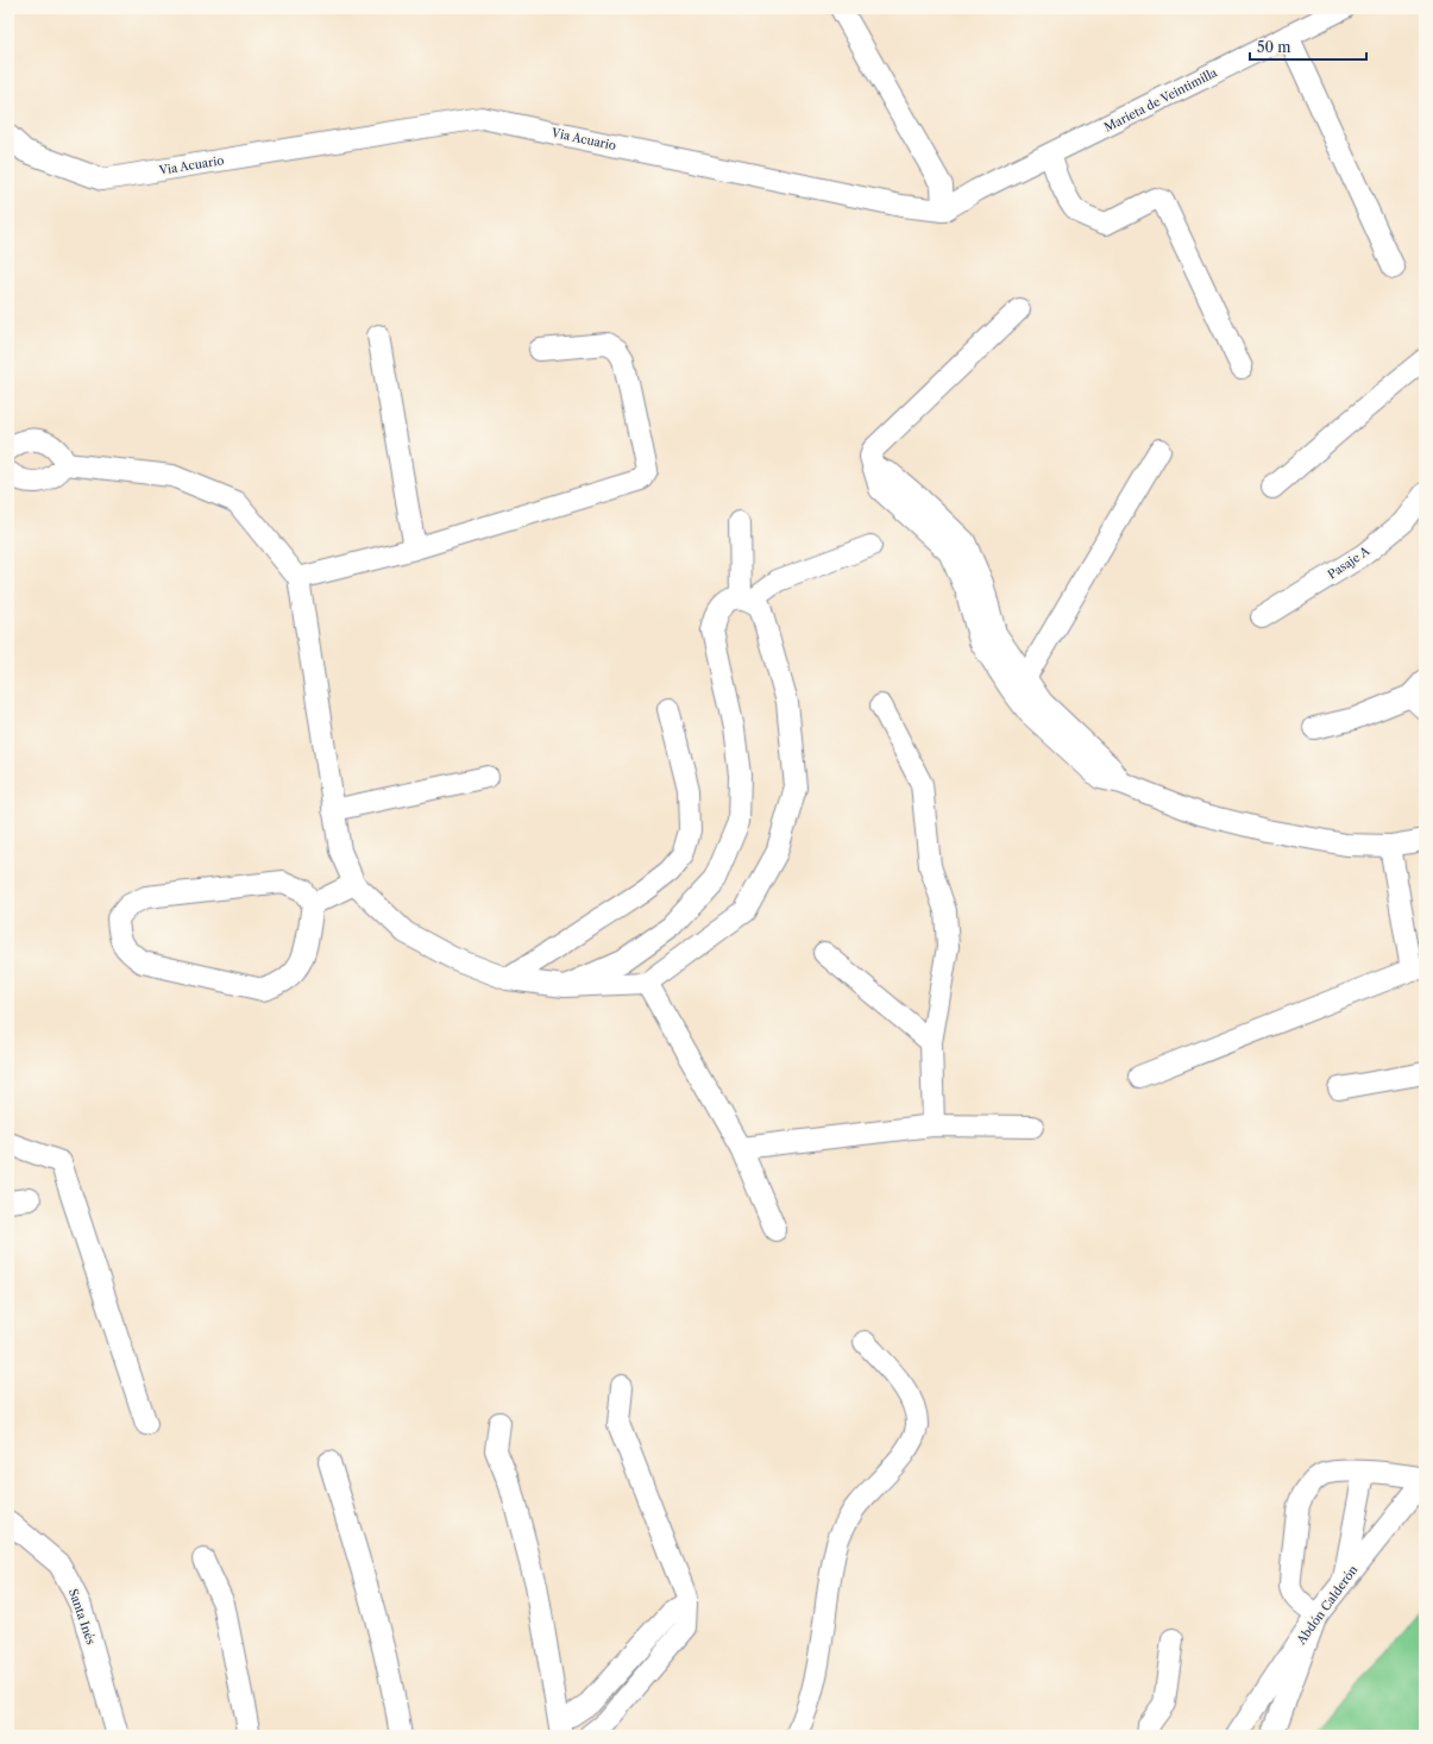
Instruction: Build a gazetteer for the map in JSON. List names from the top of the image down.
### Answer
{
  "streets": {
    "street": [
      "Marieta de Veintimilla",
      "Via Acuario",
      "Pasaje A",
      "Abdón Calderón",
      "Santa Inés"
    ]
  },
  "crossings": [
    ["Marieta de Veintimilla", "Via Acuario"]
  ],
  "scale_bar": "50 m"
}
